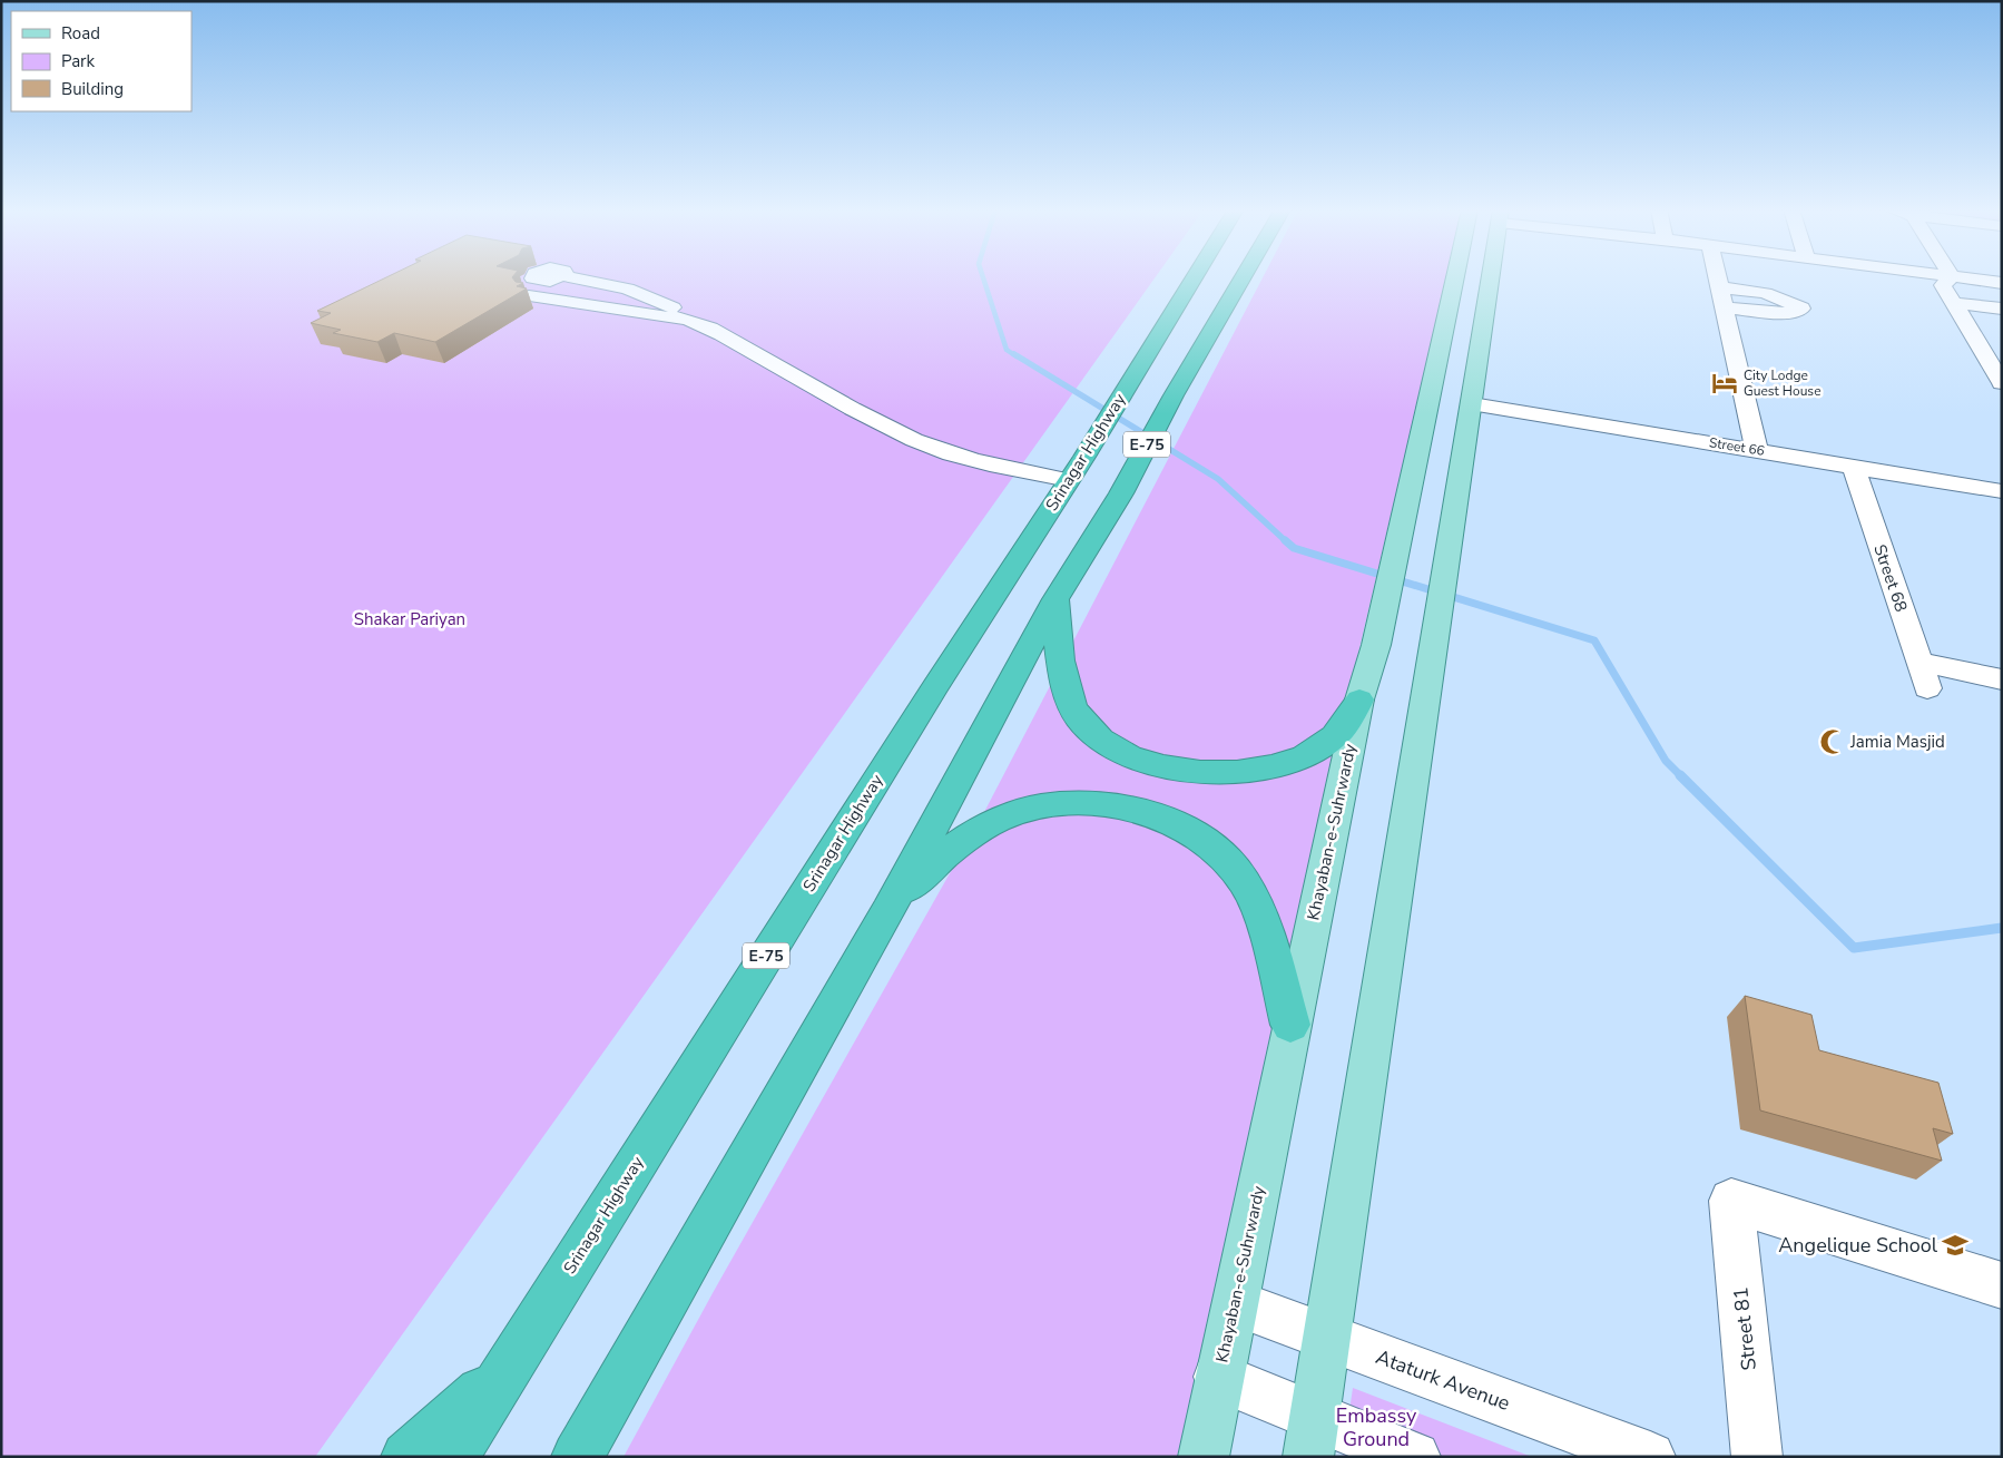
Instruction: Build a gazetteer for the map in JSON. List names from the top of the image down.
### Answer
{
  "streets": {
    "highway": ["E-75", "Srinagar Highway"],
    "main road": ["Khayaban-e-Suhrwardy"],
    "street": [
      "Street 66",
      "Street 68",
      "Street 81",
      "Ataturk Avenue"
    ]
  },
  "crossings": [
    ["Street 66", "Street 68"],
    ["Street 66", "Khayaban-e-Suhrwardy"],
    ["Khayaban-e-Suhrwardy", "Ataturk Avenue"]
  ],
  "parks": ["Shakar Pariyan", "Embassy Ground"],
  "places": {
    "hotel": ["City Lodge Guest House"],
    "mosque": ["Jamia Masjid"],
    "school or university": ["Angelique School"]
  },
  "legend": ["Road", "Park", "Building"]
}
